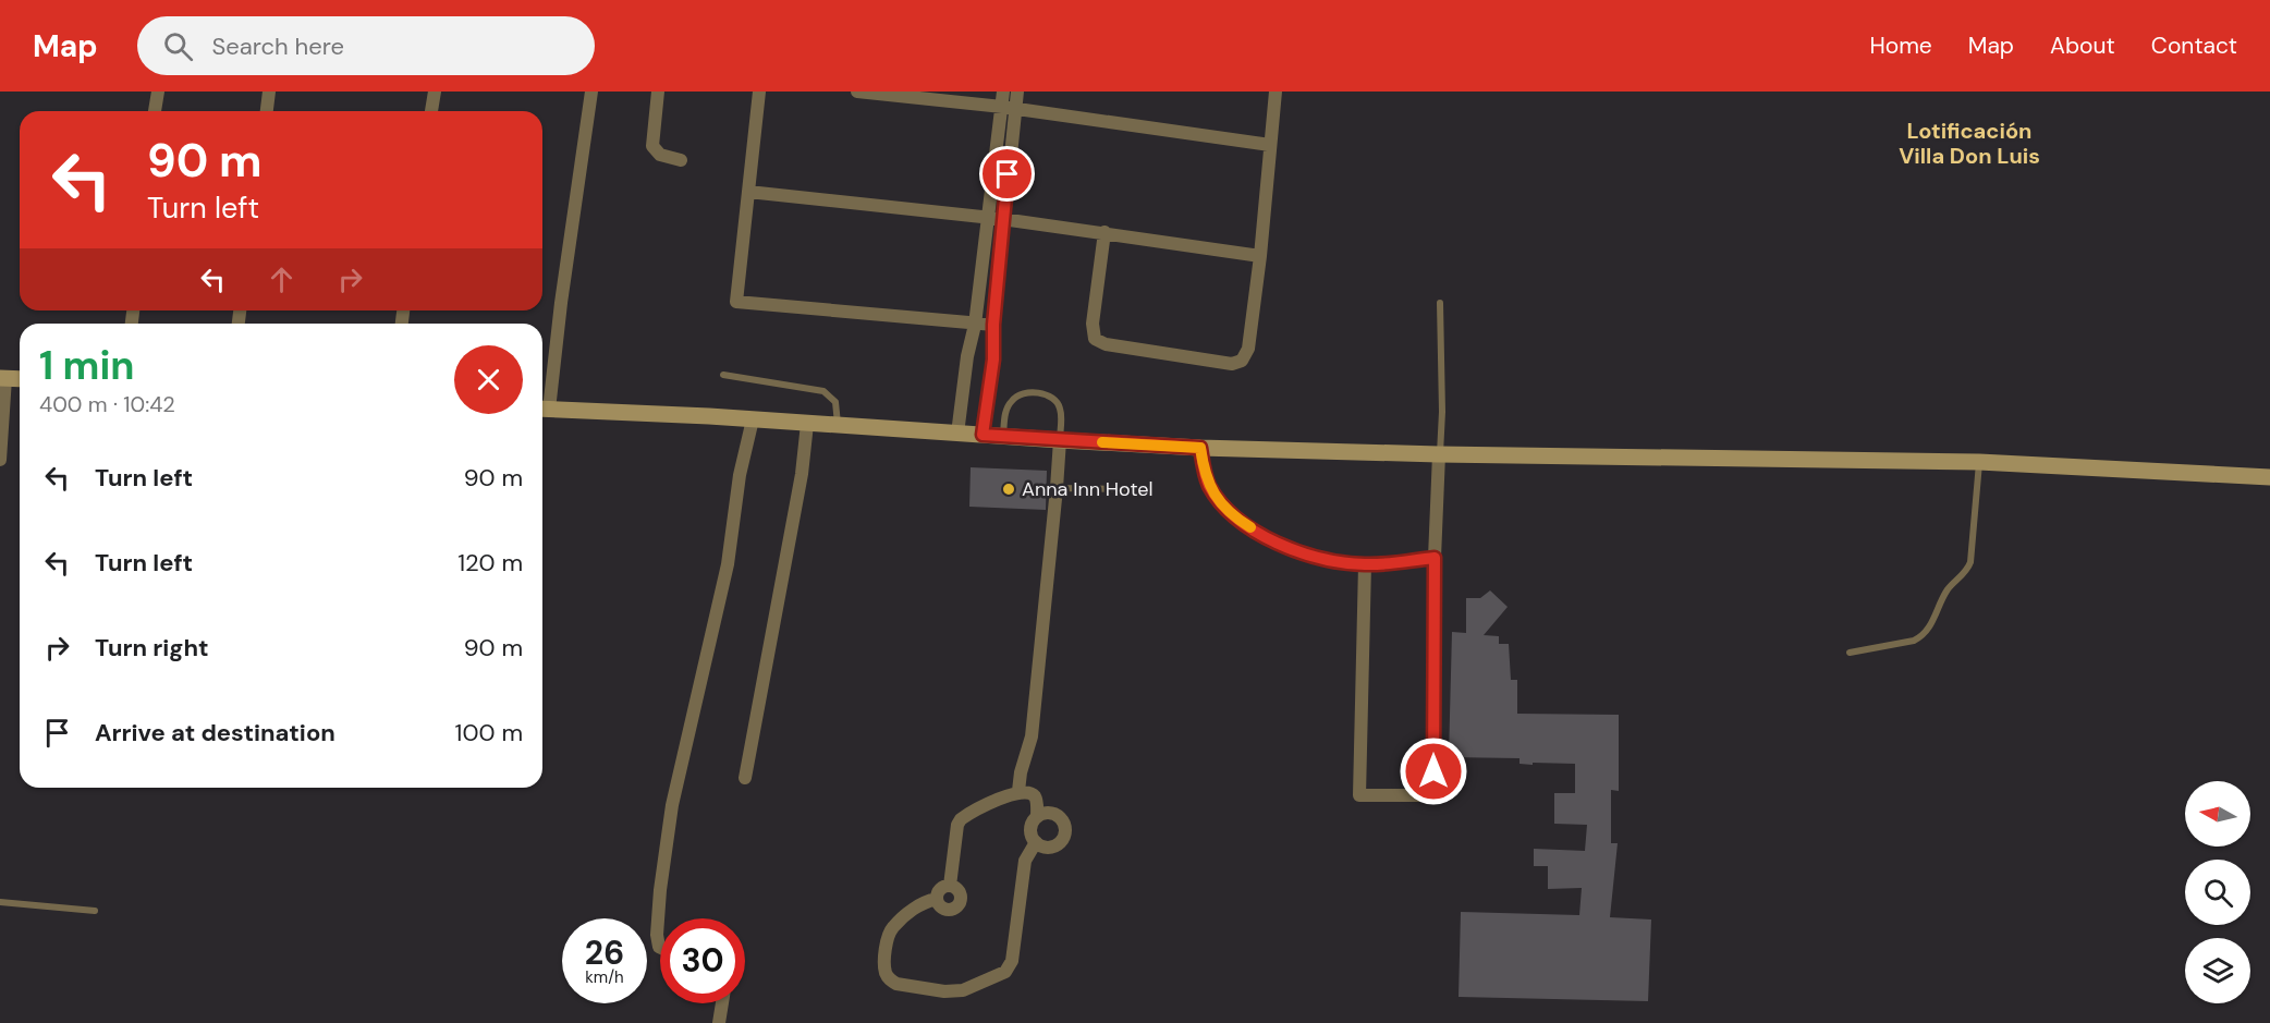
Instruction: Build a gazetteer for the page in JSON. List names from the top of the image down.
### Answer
{
  "districts": ["Lotificación Villa Don Luis"],
  "places": ["Anna Inn Hotel"],
  "north": "left",
  "page": {
    "header": "Map",
    "search": "Search here",
    "nav": [
      "Home",
      "Map",
      "About",
      "Contact"
    ],
    "turn": ["90 m", "Turn left"],
    "heading": ["1 min", "400 m · 10:42"],
    "list": [
      {
        "name": "Turn left",
        "value": "90 m"
      },
      {
        "name": "Turn left",
        "value": "120 m"
      },
      {
        "name": "Turn right",
        "value": "90 m"
      },
      {
        "name": "Arrive at destination",
        "value": "100 m"
      }
    ],
    "speed": "26 km/h",
    "limit": "30"
  }
}
